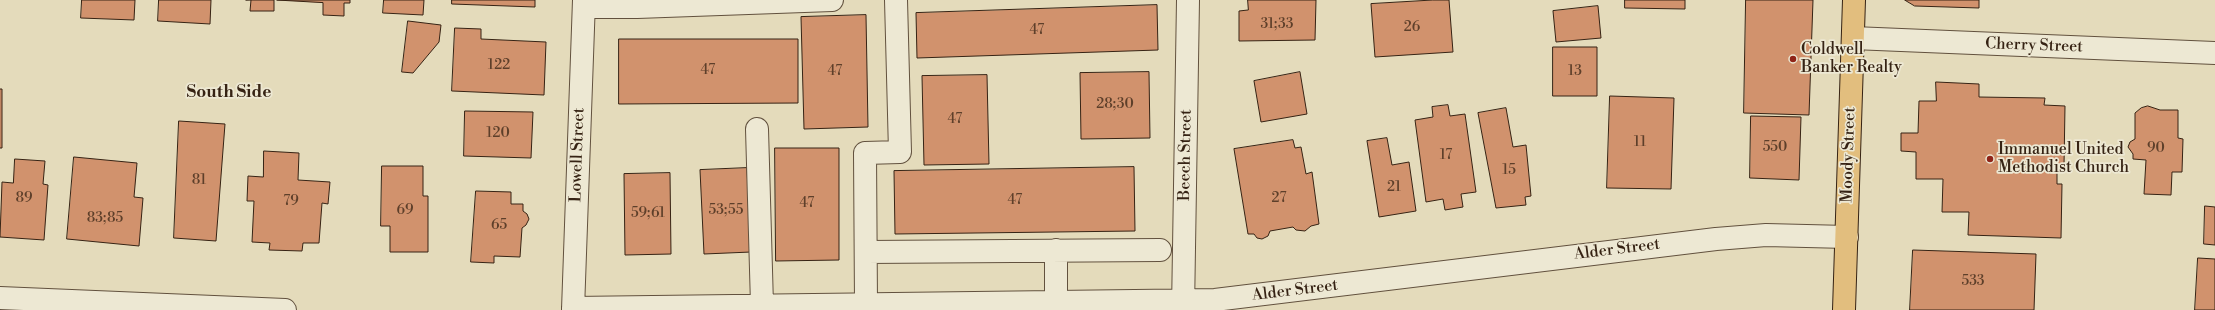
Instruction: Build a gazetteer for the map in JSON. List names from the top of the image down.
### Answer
{
  "streets": {
    "main road": ["Moody Street"],
    "street": [
      "Cherry Street",
      "Lowell Street",
      "Beech Street",
      "Alder Street"
    ]
  },
  "crossings": [
    ["Cherry Street", "Moody Street"],
    ["Lowell Street", "Alder Street"],
    ["Beech Street", "Alder Street"],
    ["Moody Street", "Alder Street"]
  ],
  "districts": ["South Side"],
  "places": ["Coldwell Banker Realty", "Immanuel United Methodist Church"],
  "house_numbers": [
    "31;33",
    "26",
    "47",
    "122",
    "47",
    "47",
    "13",
    "28;30",
    "47",
    "120",
    "11",
    "550",
    "90",
    "17",
    "15",
    "81",
    "21",
    "89",
    "27",
    "47",
    "79",
    "47",
    "69",
    "53;55",
    "59;61",
    "83;85",
    "65",
    "533"
  ]
}
